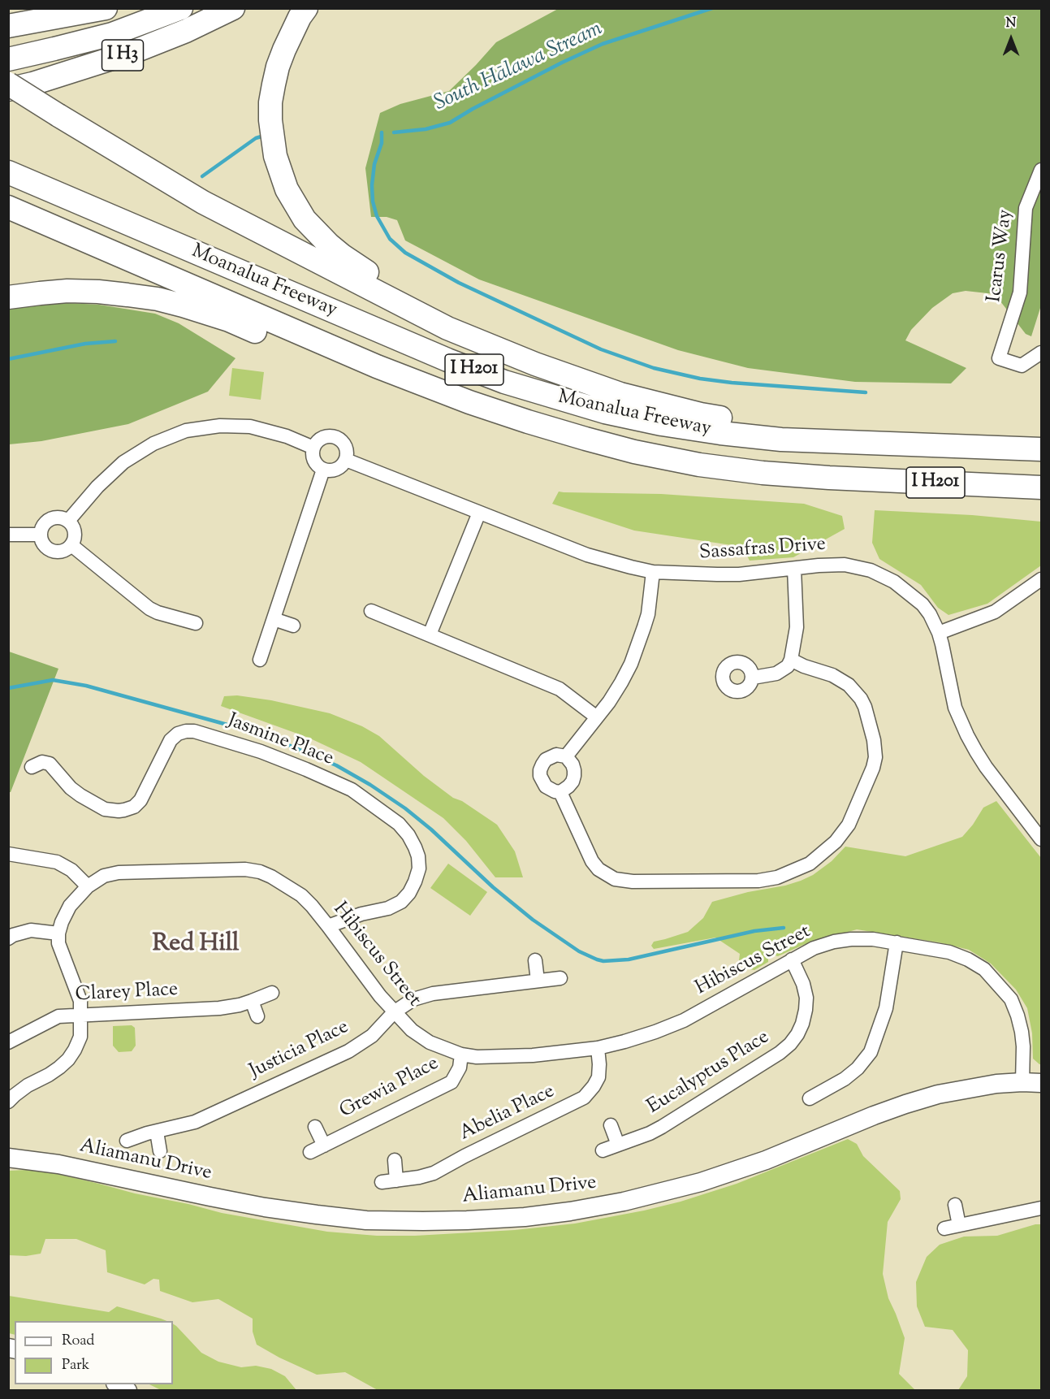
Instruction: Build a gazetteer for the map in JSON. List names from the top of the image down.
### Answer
{
  "streets": {
    "highway": ["I H3", "Moanalua Freeway", "I H201"],
    "street": [
      "Icarus Way",
      "Sassafras Drive",
      "Jasmine Place",
      "Hibiscus Street",
      "Clarey Place",
      "Justicia Place",
      "Eucalyptus Place",
      "Grewia Place",
      "Abelia Place",
      "Aliamanu Drive"
    ]
  },
  "crossings": [
    ["Jasmine Place", "Hibiscus Street"],
    ["Hibiscus Street", "Justicia Place"],
    ["Hibiscus Street", "Eucalyptus Place"],
    ["Hibiscus Street", "Grewia Place"],
    ["Hibiscus Street", "Abelia Place"],
    ["Hibiscus Street", "Aliamanu Drive"]
  ],
  "districts": ["Red Hill"],
  "water": ["South Hālawa Stream"],
  "legend": ["Road", "Park"],
  "north": "top"
}
